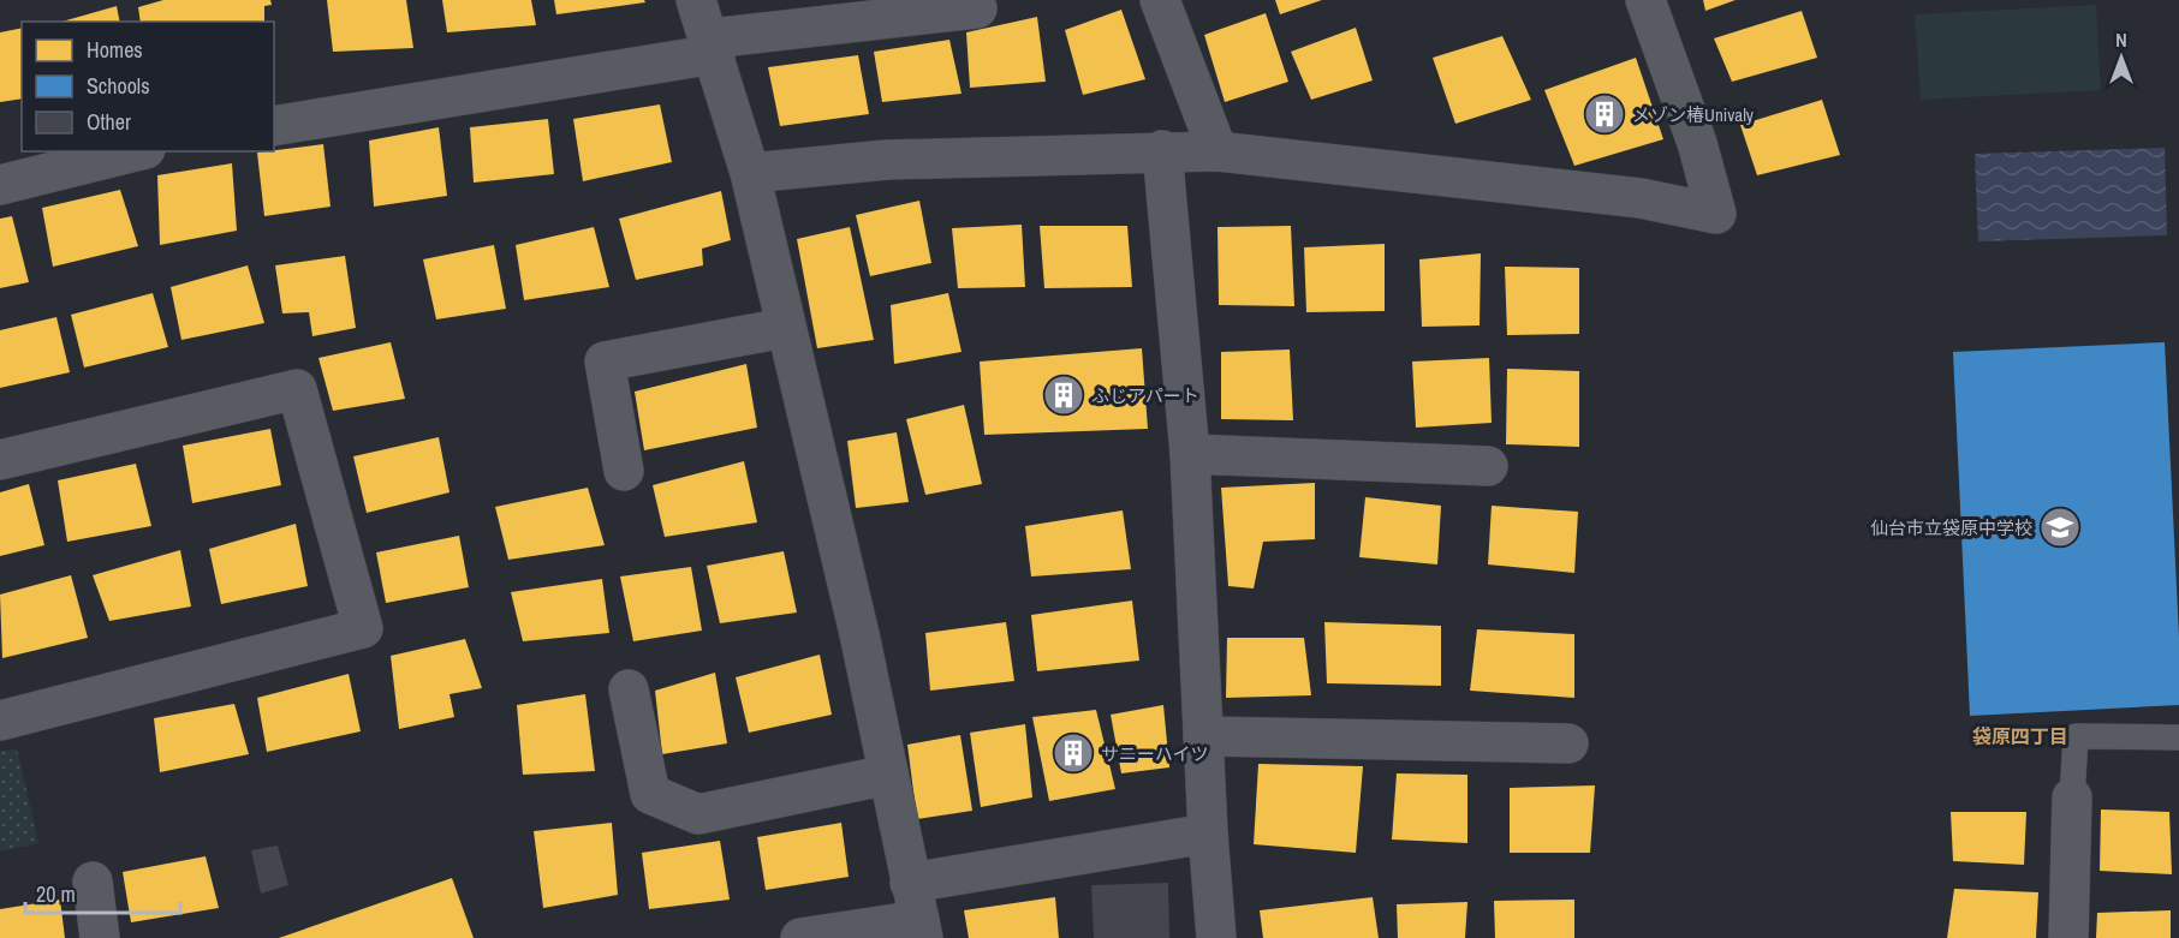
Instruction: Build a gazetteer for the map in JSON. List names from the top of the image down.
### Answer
{
  "districts": ["袋原四丁目"],
  "places": {
    "building": ["メゾン椿Univaly", "ふじアパート", "サニーハイツ"],
    "school or university": ["仙台市立袋原中学校"]
  },
  "legend": ["Homes", "Schools", "Other"],
  "scale_bar": "20 m",
  "north": "top"
}
